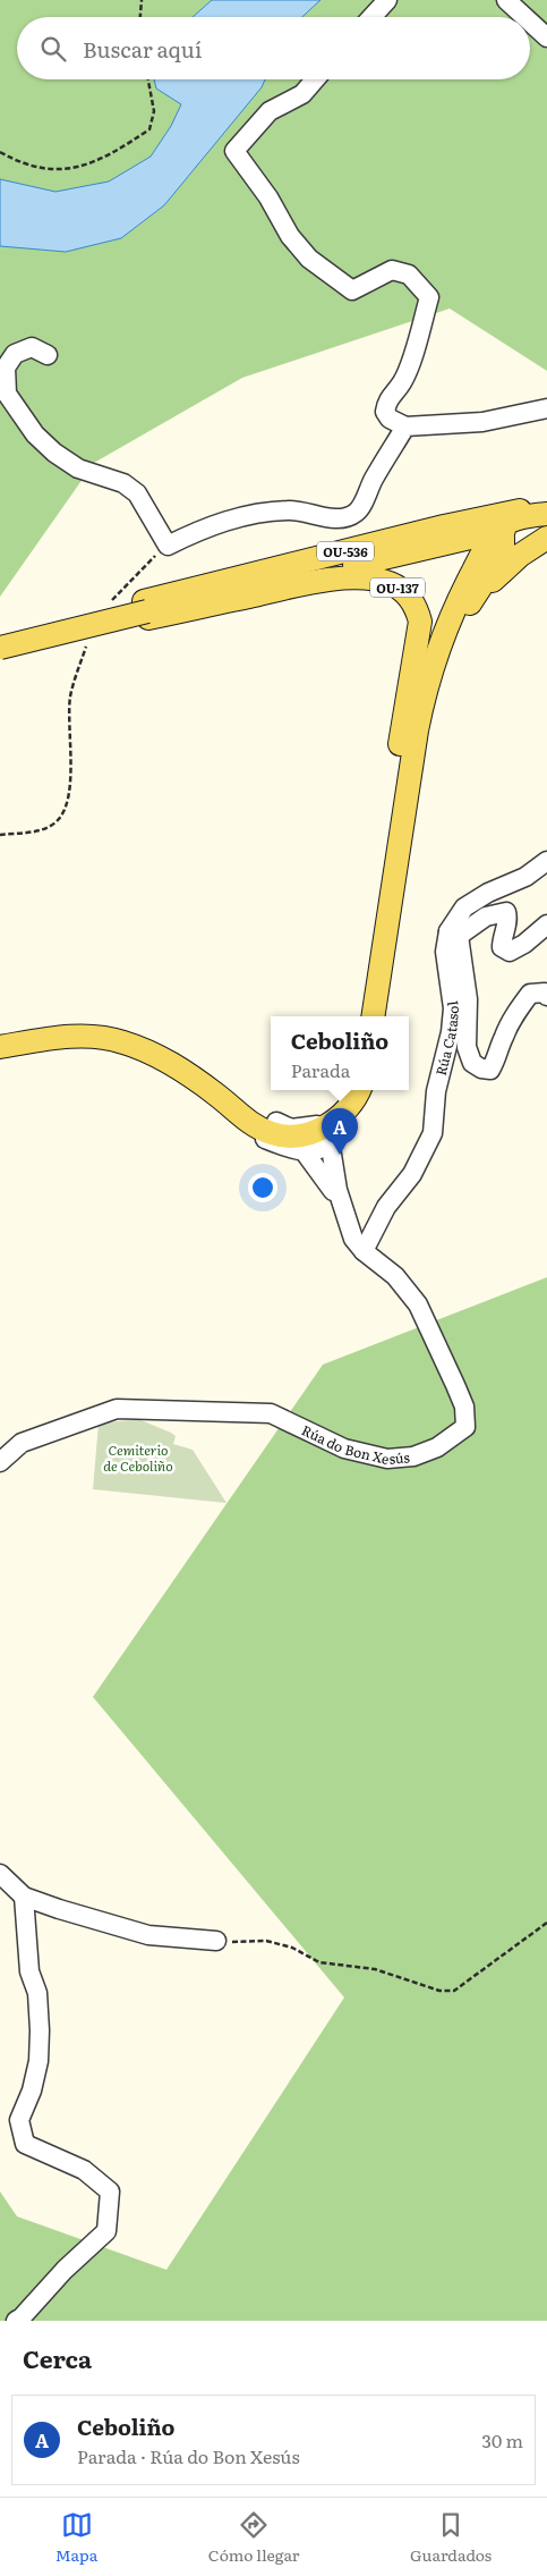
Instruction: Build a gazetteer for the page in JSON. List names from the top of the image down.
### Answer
{
  "streets": {
    "main road": ["OU-536", "OU-137"],
    "street": ["Rúa Catasol", "Rúa do Bon Xesús"]
  },
  "crossings": [
    ["OU-536", "OU-137"],
    ["Rúa Catasol", "Rúa do Bon Xesús"]
  ],
  "parks": ["Cemiterio de Ceboliño"],
  "page": {
    "search": "Buscar aquí",
    "popup": ["Ceboliño", "Parada"],
    "pins": "A",
    "heading": "Cerca",
    "list": [
      {
        "mark": "A",
        "name": "Ceboliño",
        "note": "Parada · Rúa do Bon Xesús",
        "value": "30 m"
      }
    ],
    "nav": ["Mapa", "Cómo llegar", "Guardados"]
  }
}
